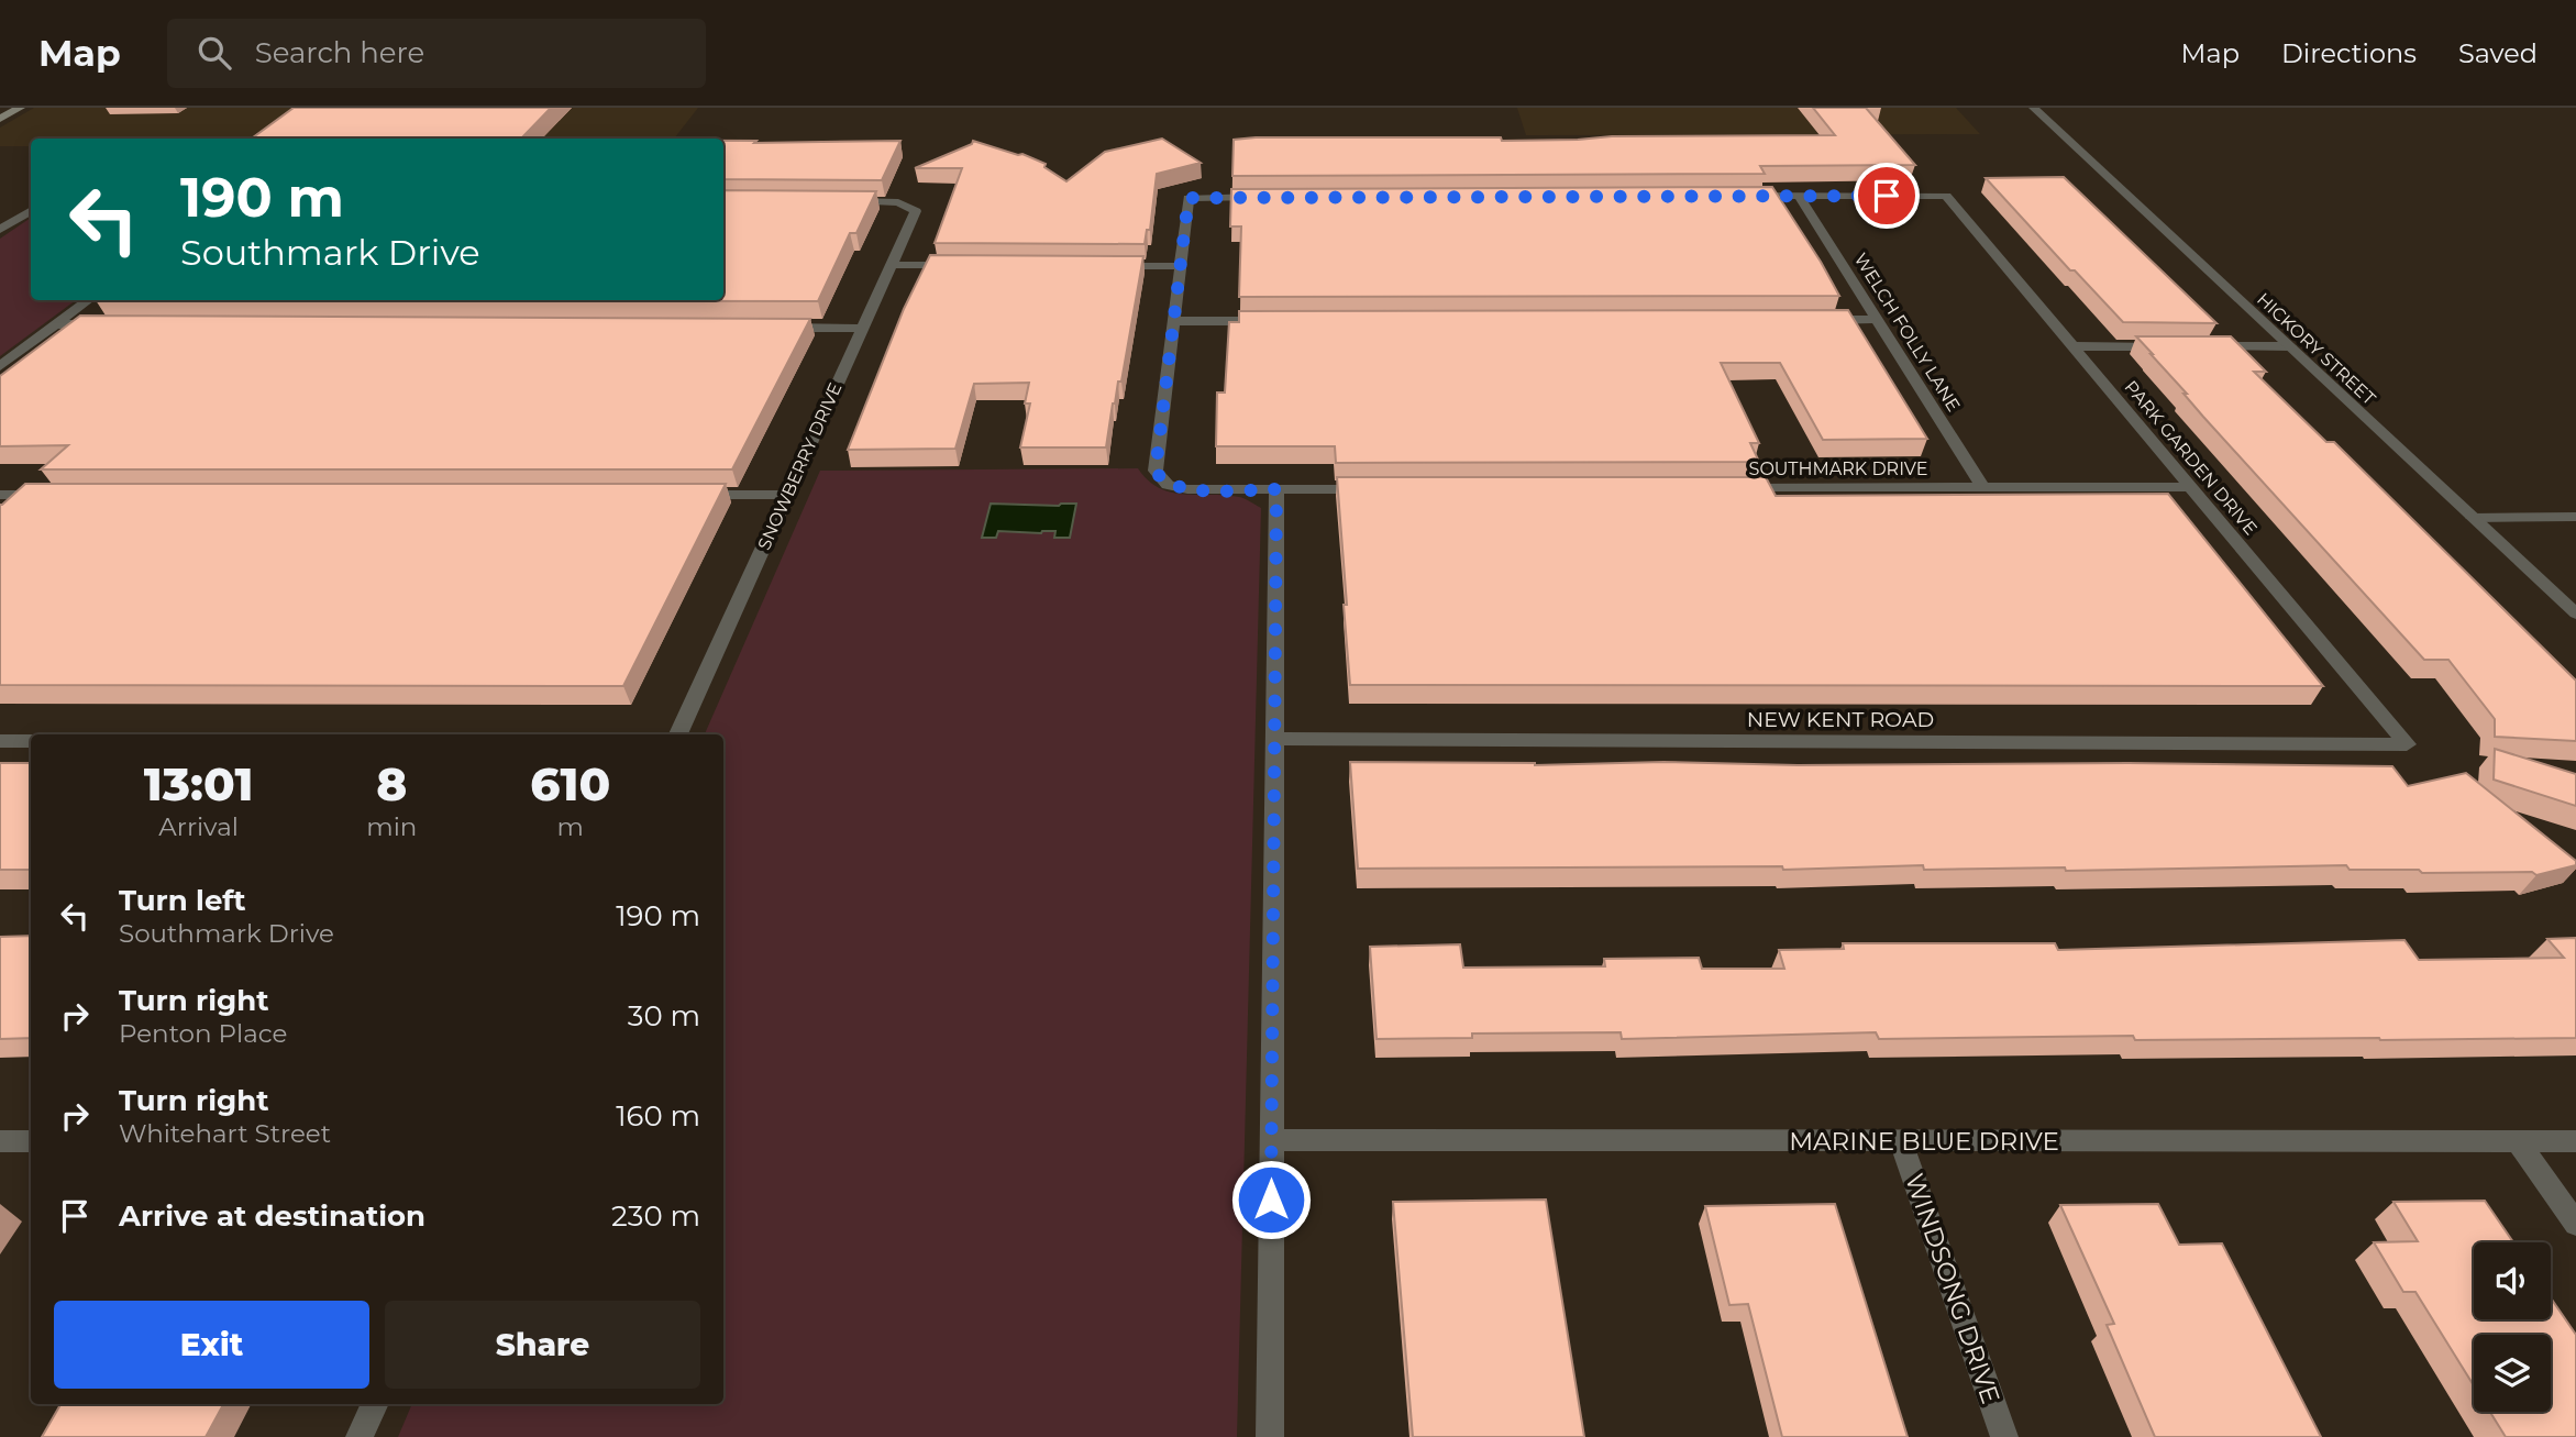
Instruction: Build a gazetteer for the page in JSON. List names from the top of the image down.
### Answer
{
  "streets": {
    "street": [
      "WELCH FOLLY LANE",
      "HICKORY STREET",
      "PARK GARDEN DRIVE",
      "SNOWBERRY DRIVE",
      "SOUTHMARK DRIVE",
      "NEW KENT ROAD",
      "MARINE BLUE DRIVE",
      "WINDSONG DRIVE"
    ]
  },
  "crossings": [
    ["WELCH FOLLY LANE", "PARK GARDEN DRIVE"],
    ["WELCH FOLLY LANE", "SOUTHMARK DRIVE"],
    ["PARK GARDEN DRIVE", "SOUTHMARK DRIVE"],
    ["PARK GARDEN DRIVE", "NEW KENT ROAD"],
    ["MARINE BLUE DRIVE", "WINDSONG DRIVE"]
  ],
  "page": {
    "header": "Map",
    "search": "Search here",
    "nav": ["Map", "Directions", "Saved"],
    "turn": ["190 m", "Southmark Drive"],
    "eta": [
      "13:01",
      "Arrival",
      "8",
      "min",
      "610",
      "m"
    ],
    "list": [
      {
        "name": "Turn left",
        "note": "Southmark Drive",
        "value": "190 m"
      },
      {
        "name": "Turn right",
        "note": "Penton Place",
        "value": "30 m"
      },
      {
        "name": "Turn right",
        "note": "Whitehart Street",
        "value": "160 m"
      },
      {
        "name": "Arrive at destination",
        "value": "230 m"
      }
    ],
    "buttons": ["Exit", "Share"]
  }
}
